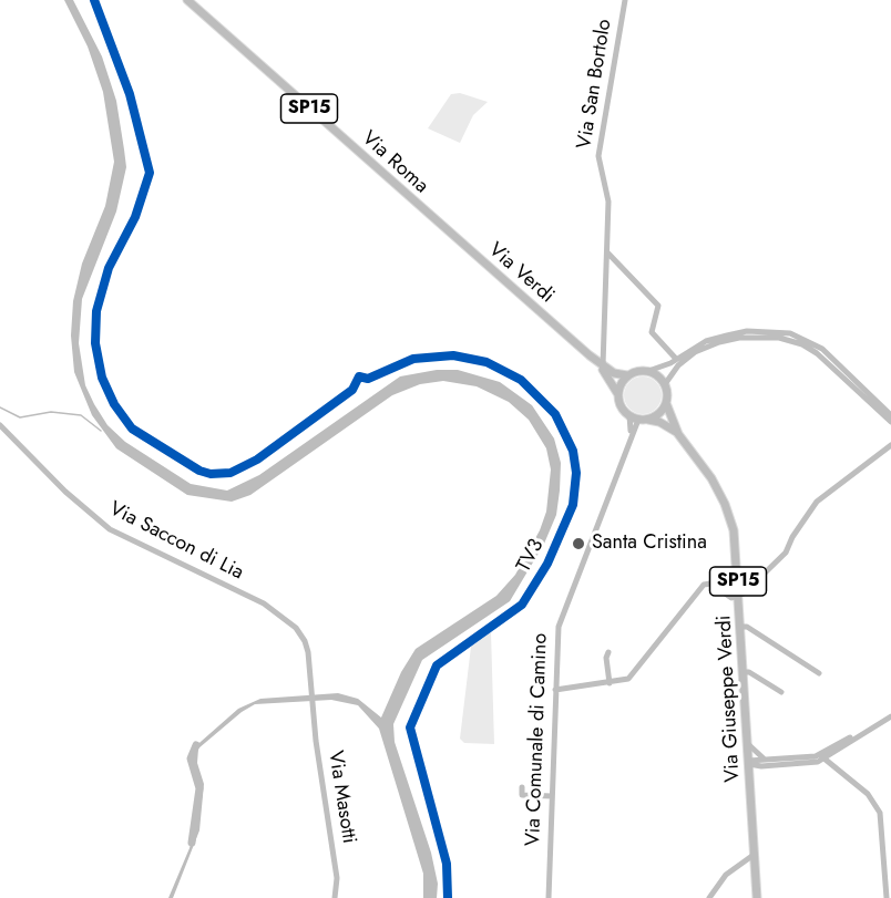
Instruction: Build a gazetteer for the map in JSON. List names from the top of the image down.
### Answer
{
  "streets": {
    "main road": [
      "SP15",
      "Via Roma",
      "Via Verdi",
      "Via Giuseppe Verdi"
    ],
    "street": [
      "Via San Bortolo",
      "Via Saccon di Lia",
      "Via Comunale di Camino",
      "Via Masotti"
    ],
    "cycle path": ["TV3"]
  },
  "crossings": [
    ["Via San Bortolo", "SP15"],
    ["SP15", "Via Verdi"],
    ["SP15", "Via Giuseppe Verdi"],
    ["SP15", "Via Comunale di Camino"],
    ["Via Roma", "Via Verdi"],
    ["Via Saccon di Lia", "Via Masotti"]
  ],
  "places": ["Santa Cristina"]
}
